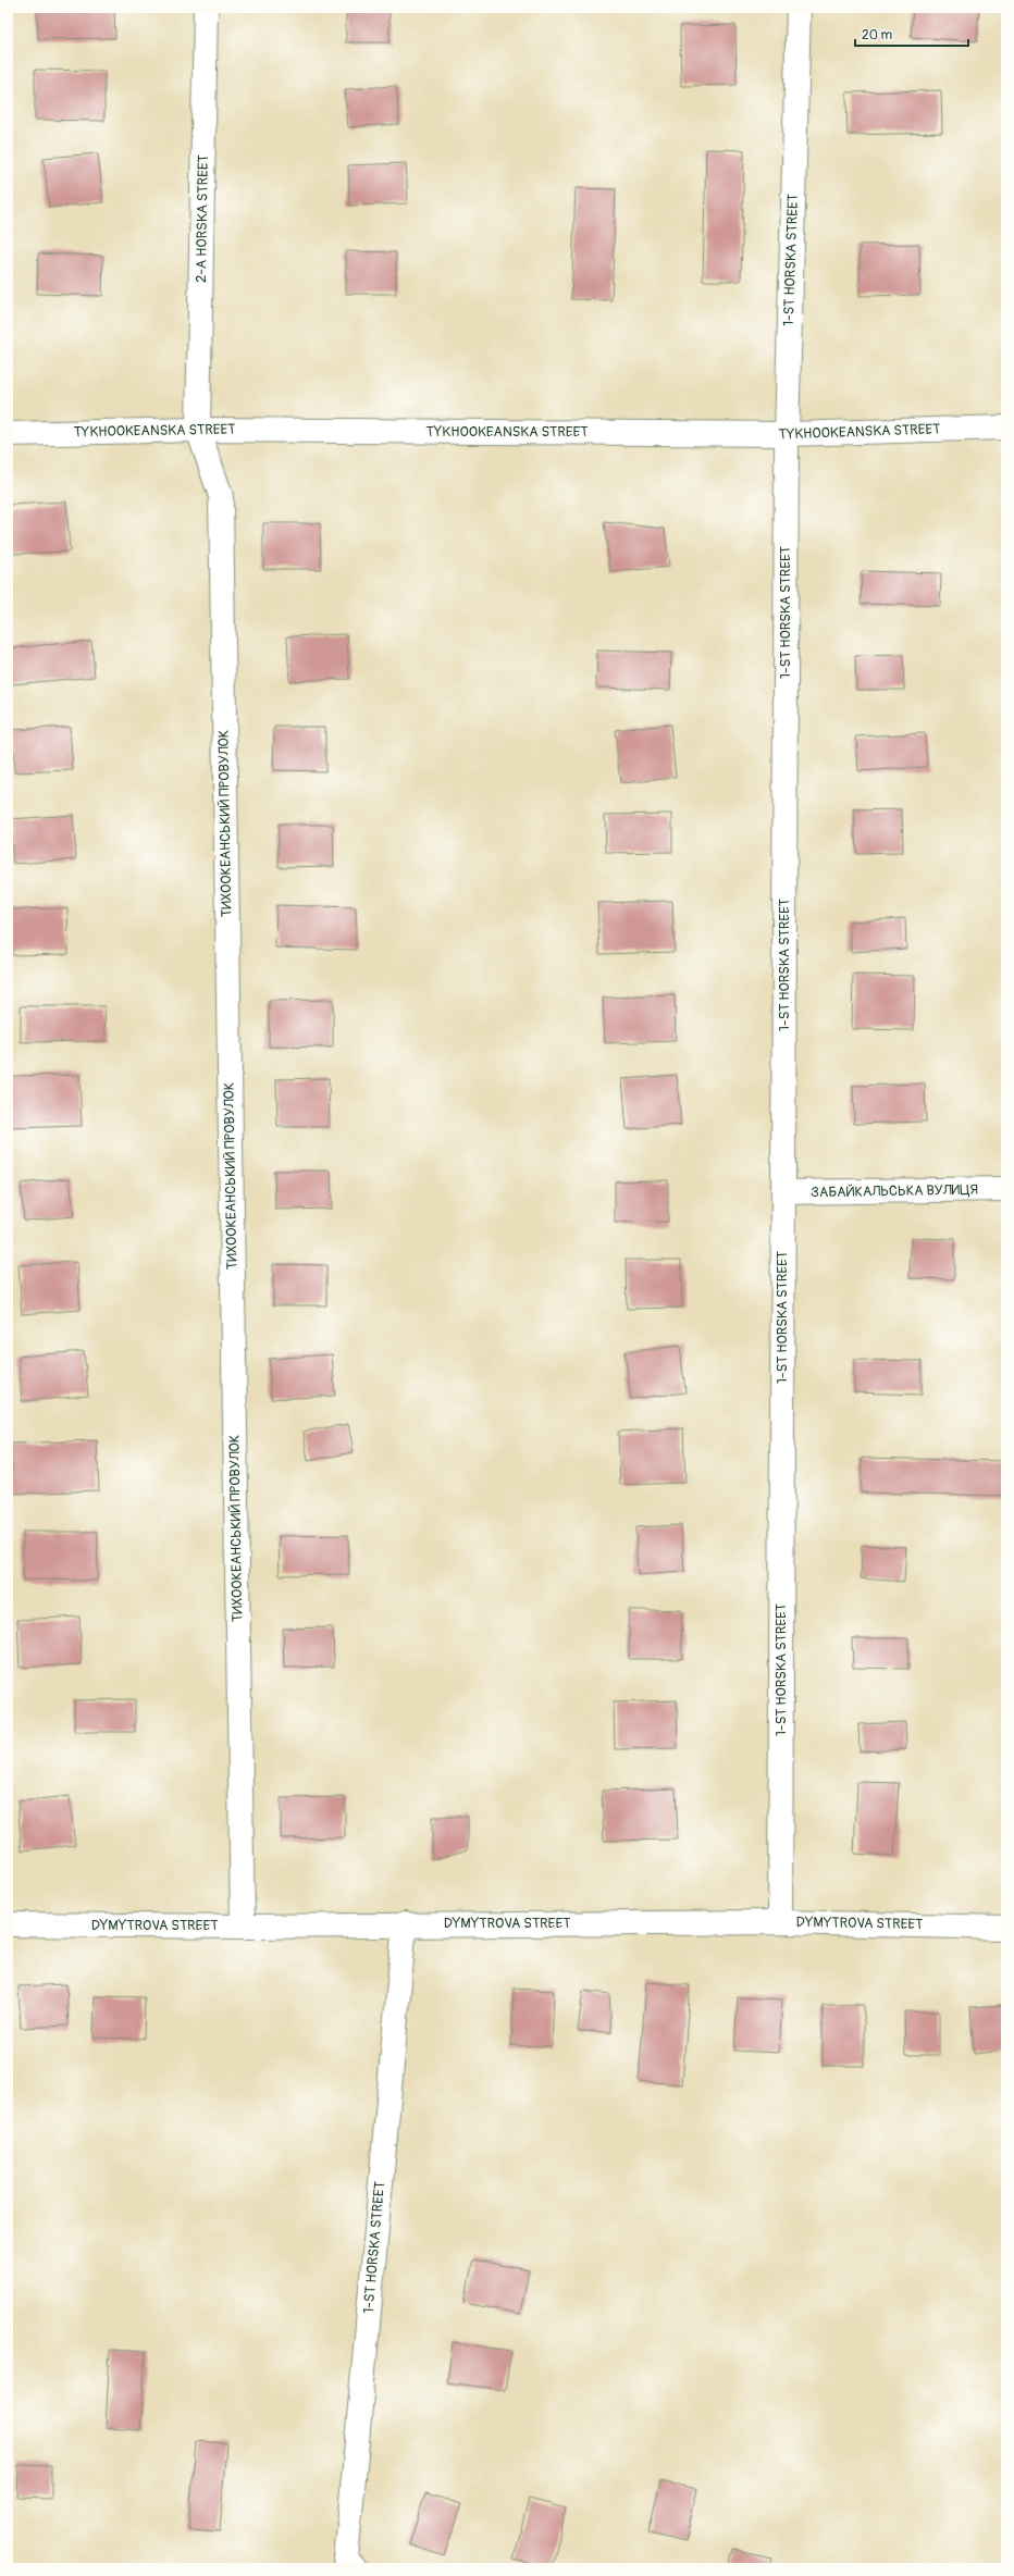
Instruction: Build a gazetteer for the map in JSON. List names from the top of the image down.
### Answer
{
  "streets": {
    "street": [
      "2-A HORSKA STREET",
      "1-ST HORSKA STREET",
      "TYKHOOKEANSKA STREET",
      "ТИХООКЕАНСЬКИЙ ПРОВУЛОК",
      "ЗАБАЙКАЛЬСЬКА ВУЛИЦЯ",
      "DYMYTROVA STREET"
    ]
  },
  "crossings": [
    ["2-A HORSKA STREET", "TYKHOOKEANSKA STREET"],
    ["2-A HORSKA STREET", "ТИХООКЕАНСЬКИЙ ПРОВУЛОК"],
    ["1-ST HORSKA STREET", "TYKHOOKEANSKA STREET"],
    ["1-ST HORSKA STREET", "ЗАБАЙКАЛЬСЬКА ВУЛИЦЯ"],
    ["1-ST HORSKA STREET", "DYMYTROVA STREET"],
    ["TYKHOOKEANSKA STREET", "ТИХООКЕАНСЬКИЙ ПРОВУЛОК"],
    ["ТИХООКЕАНСЬКИЙ ПРОВУЛОК", "DYMYTROVA STREET"]
  ],
  "scale_bar": "20 m"
}
